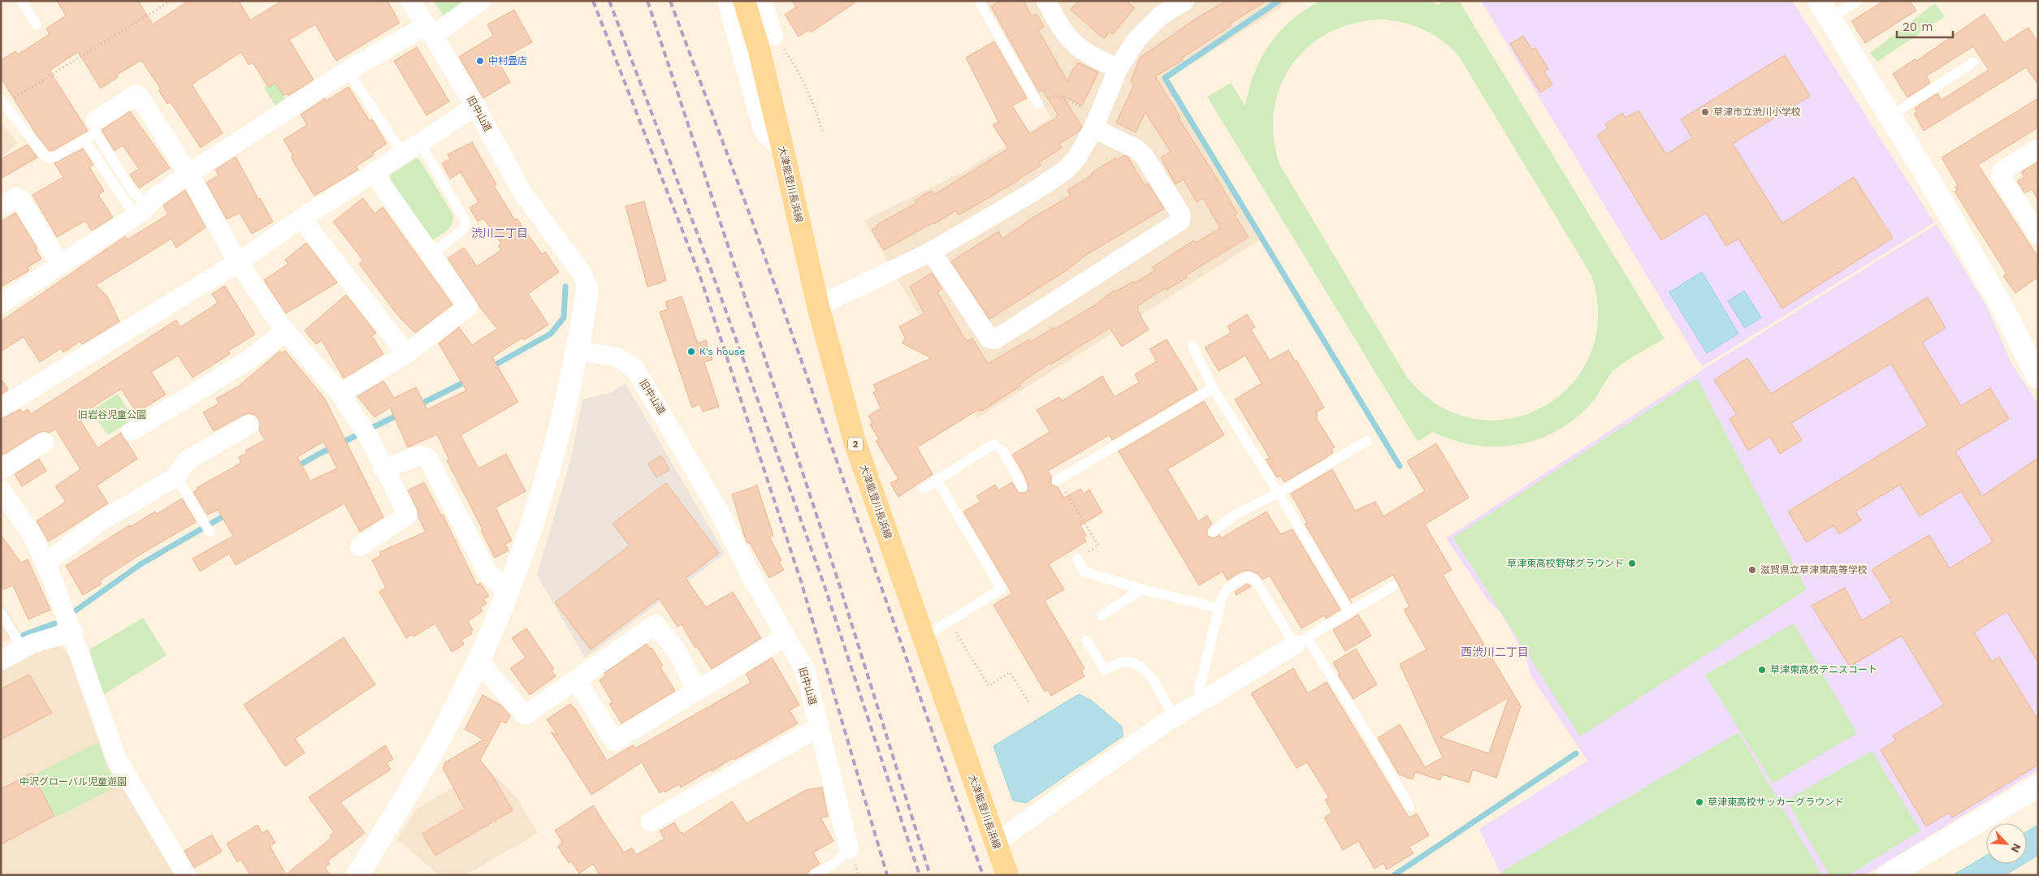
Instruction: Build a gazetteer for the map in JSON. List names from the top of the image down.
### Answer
{
  "streets": {
    "main road": ["大津能登川長浜線", "2"],
    "street": ["旧中山道"]
  },
  "districts": ["渋川二丁目", "西渋川二丁目"],
  "parks": ["旧岩谷児童公園", "中沢グローバル児童遊園"],
  "places": [
    "中村畳店",
    "草津市立渋川小学校",
    "K's house",
    "草津東高校野球グラウンド",
    "滋賀県立草津東高等学校",
    "草津東高校テニスコート",
    "草津東高校サッカーグラウンド"
  ],
  "scale_bar": "20 m",
  "north": "bottom right"
}
